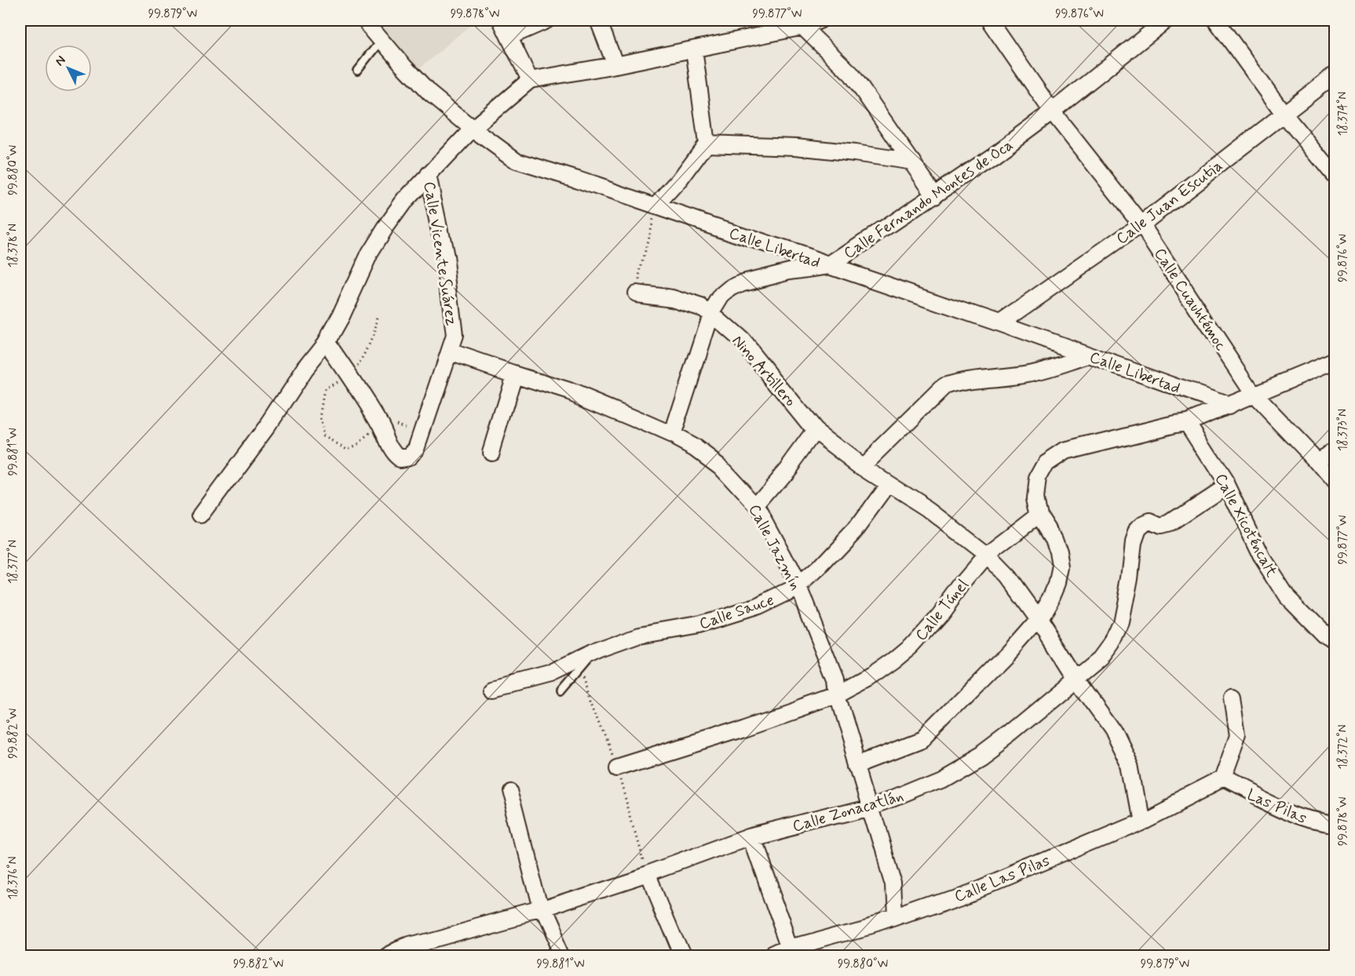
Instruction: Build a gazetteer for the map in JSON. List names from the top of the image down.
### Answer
{
  "streets": {
    "street": [
      "Calle Fernando Montes de Oca",
      "Calle Juan Escutia",
      "Calle Libertad",
      "Calle Vicente Suárez",
      "Calle Cuauhtémoc",
      "Nino Artillero",
      "Calle Xicoténcalt",
      "Calle Jazmín",
      "Calle Túnel",
      "Calle Sauce",
      "Las Pilas",
      "Calle Zonacatlán",
      "Calle Las Pilas"
    ]
  },
  "crossings": [
    ["Calle Fernando Montes de Oca", "Calle Libertad"],
    ["Calle Fernando Montes de Oca", "Calle Cuauhtémoc"],
    ["Calle Fernando Montes de Oca", "Nino Artillero"],
    ["Calle Fernando Montes de Oca", "Calle Jazmín"],
    ["Calle Juan Escutia", "Calle Libertad"],
    ["Calle Juan Escutia", "Calle Cuauhtémoc"],
    ["Calle Libertad", "Calle Vicente Suárez"],
    ["Calle Vicente Suárez", "Calle Jazmín"],
    ["Nino Artillero", "Calle Túnel"],
    ["Nino Artillero", "Calle Sauce"],
    ["Nino Artillero", "Calle Zonacatlán"],
    ["Nino Artillero", "Calle Las Pilas"],
    ["Calle Xicoténcalt", "Calle Zonacatlán"],
    ["Calle Jazmín", "Calle Túnel"],
    ["Calle Jazmín", "Calle Sauce"],
    ["Calle Jazmín", "Calle Zonacatlán"],
    ["Calle Jazmín", "Calle Las Pilas"],
    ["Las Pilas", "Calle Las Pilas"]
  ],
  "north": "top left",
  "coordinates": [
    "99.879°W",
    "99.878°W",
    "99.877°W",
    "99.876°W",
    "18.374°N",
    "99.880°W",
    "18.378°N",
    "18.373°N",
    "99.881°W",
    "18.377°N",
    "99.882°W",
    "18.372°N",
    "18.376°N"
  ]
}
